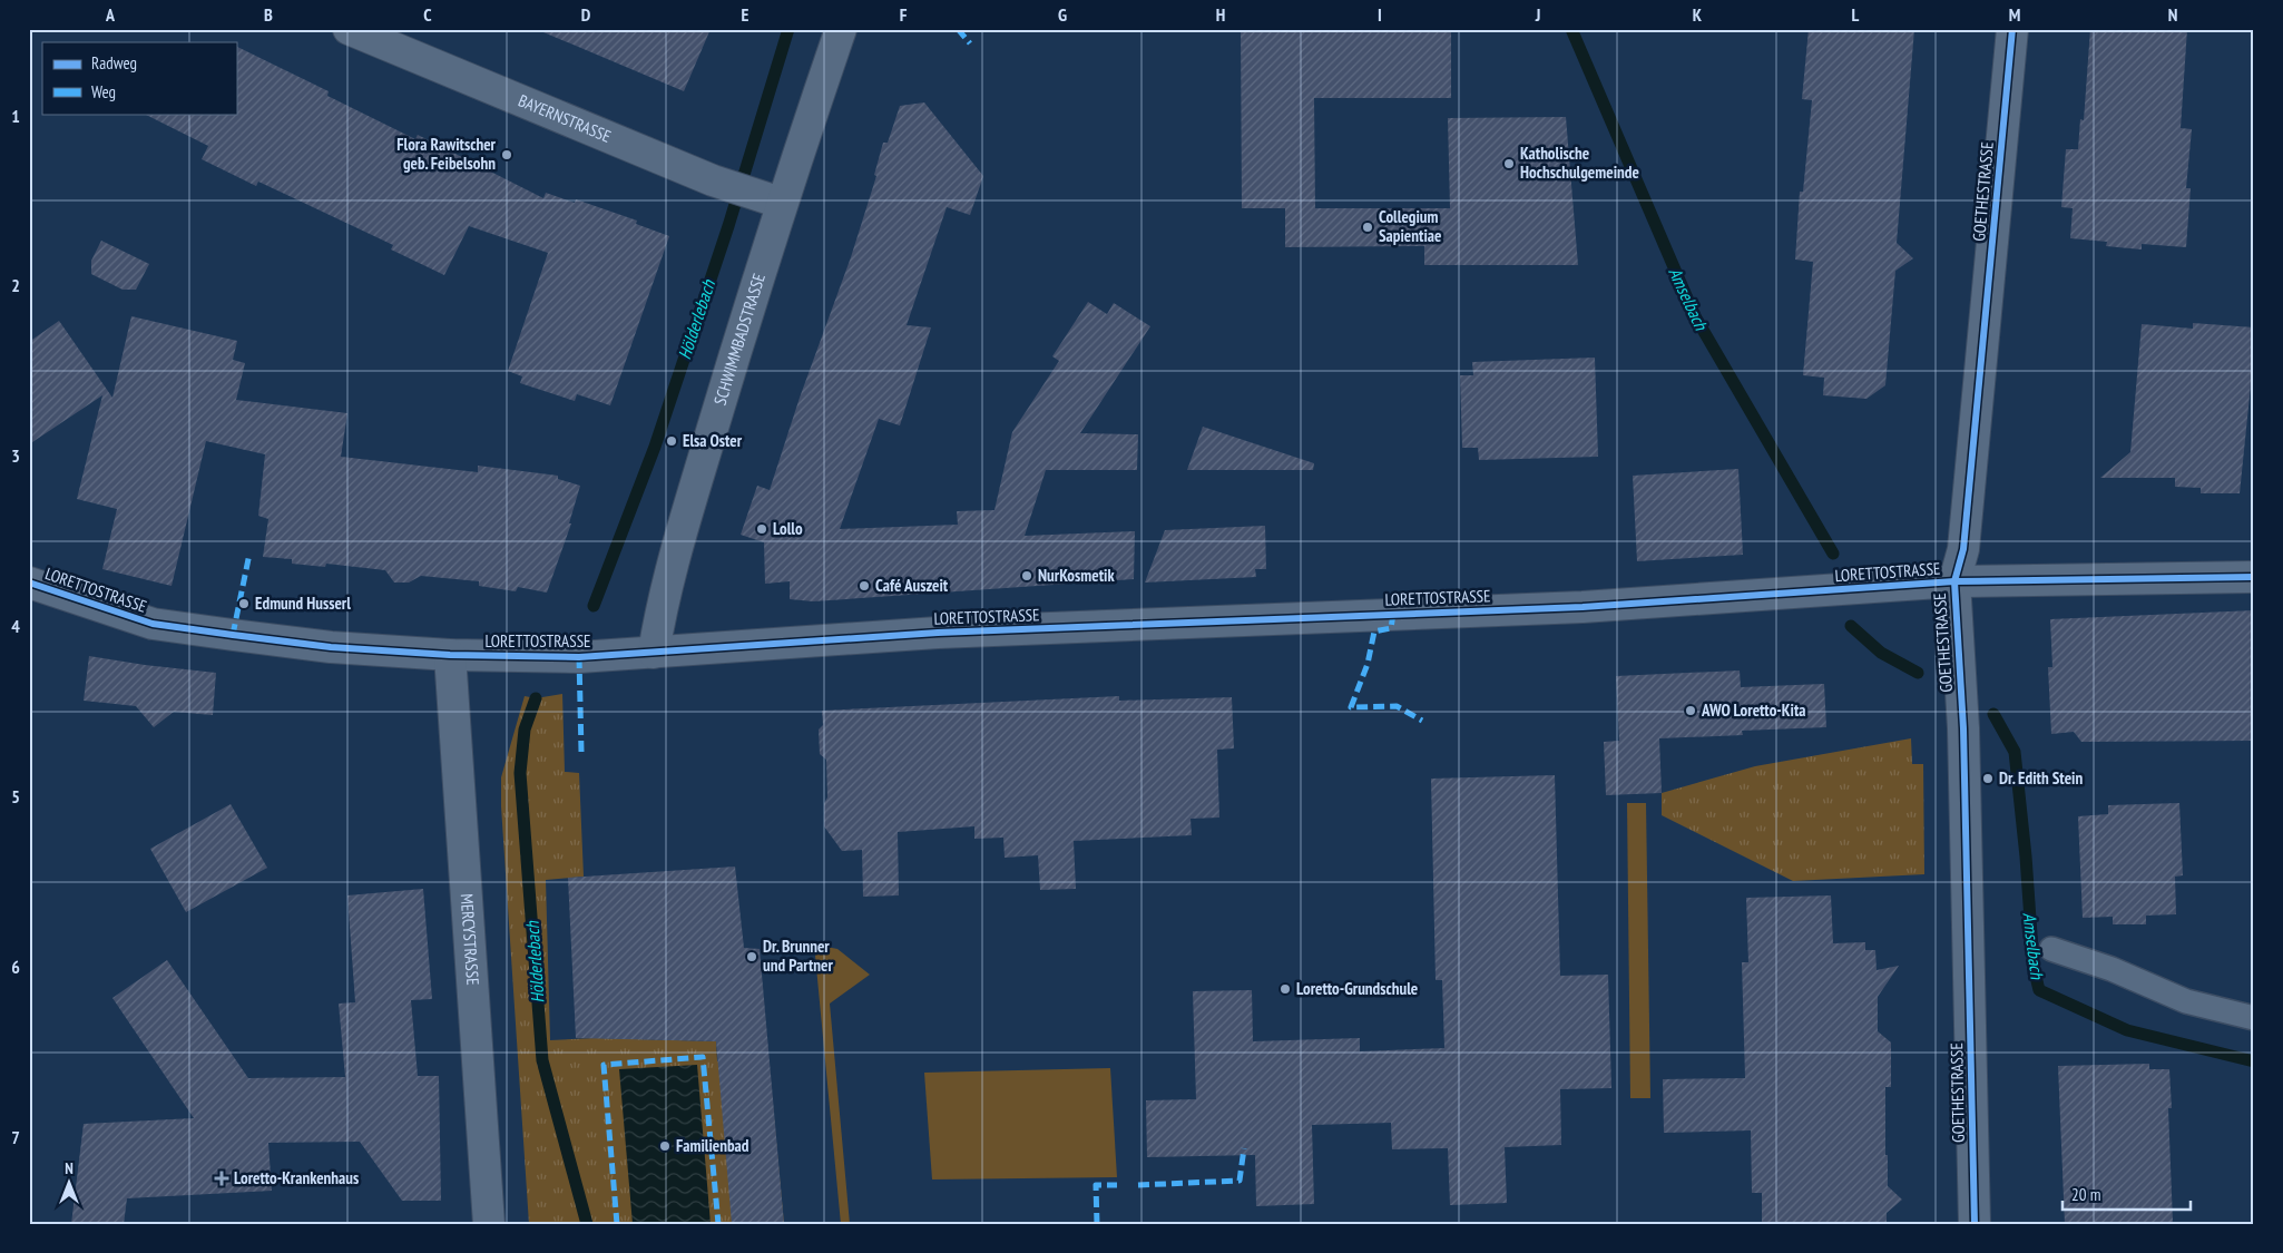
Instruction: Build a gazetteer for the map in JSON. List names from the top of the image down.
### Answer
{
  "streets": {
    "street": [
      "BAYERNSTRASSE",
      "GOETHESTRASSE",
      "SCHWIMMBADSTRASSE",
      "LORETTOSTRASSE",
      "MERCYSTRASSE"
    ]
  },
  "crossings": [
    ["BAYERNSTRASSE", "SCHWIMMBADSTRASSE"],
    ["GOETHESTRASSE", "LORETTOSTRASSE"],
    ["SCHWIMMBADSTRASSE", "LORETTOSTRASSE"],
    ["LORETTOSTRASSE", "MERCYSTRASSE"]
  ],
  "water": ["Amselbach", "Hölderlebach"],
  "places": {
    "other": [
      "Flora Rawitscher geb. Feibelsohn",
      "Katholische Hochschulgemeinde",
      "Collegium Sapientiae",
      "Elsa Oster",
      "Lollo",
      "NurKosmetik",
      "Café Auszeit",
      "Edmund Husserl",
      "AWO Loretto-Kita",
      "Dr. Edith Stein",
      "Dr. Brunner und Partner",
      "Loretto-Grundschule",
      "Familienbad"
    ],
    "health": ["Loretto-Krankenhaus"]
  },
  "legend": ["Radweg", "Weg"],
  "scale_bar": "20 m",
  "north": "top",
  "grid": {
    "columns": [
      "A",
      "B",
      "C",
      "D",
      "E",
      "F",
      "G",
      "H",
      "I",
      "J",
      "K",
      "L",
      "M",
      "N"
    ],
    "rows": [
      "1",
      "2",
      "3",
      "4",
      "5",
      "6",
      "7"
    ]
  }
}
